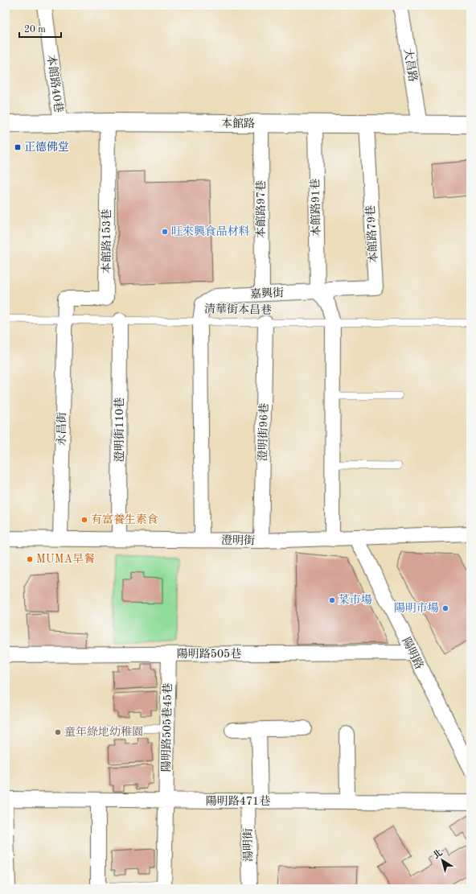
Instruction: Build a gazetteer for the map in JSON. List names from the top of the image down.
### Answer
{
  "streets": {
    "street": [
      "大昌路",
      "本館路40巷",
      "本館路",
      "本館路91巷",
      "本館路97巷",
      "本館路79巷",
      "本館路153巷",
      "嘉興街",
      "永昌街",
      "澄明街110巷",
      "澄明街96巷",
      "澄明街",
      "陽明路",
      "陽明路505巷",
      "陽明路505巷45巷",
      "陽明路471巷",
      "湯明街"
    ],
    "lane": ["清華街本昌巷"]
  },
  "crossings": [
    ["大昌路", "本館路"],
    ["本館路40巷", "本館路"],
    ["本館路", "本館路91巷"],
    ["本館路", "本館路97巷"],
    ["本館路", "本館路79巷"],
    ["本館路", "本館路153巷"],
    ["本館路91巷", "本館路79巷"],
    ["本館路91巷", "嘉興街"],
    ["本館路97巷", "嘉興街"],
    ["本館路79巷", "嘉興街"],
    ["本館路153巷", "清華街本昌巷"],
    ["本館路153巷", "永昌街"],
    ["嘉興街", "清華街本昌巷"],
    ["嘉興街", "澄明街"],
    ["清華街本昌巷", "永昌街"],
    ["清華街本昌巷", "澄明街110巷"],
    ["清華街本昌巷", "澄明街96巷"],
    ["永昌街", "澄明街"],
    ["澄明街110巷", "澄明街"],
    ["澄明街96巷", "澄明街"],
    ["澄明街", "陽明路"],
    ["陽明路", "陽明路505巷"],
    ["陽明路505巷", "陽明路505巷45巷"],
    ["陽明路505巷45巷", "陽明路471巷"],
    ["陽明路471巷", "湯明街"]
  ],
  "places": {
    "transit": ["正德佛堂"],
    "other": [
      "旺來興食品材料",
      "有富養生素食",
      "MUMA早餐",
      "菜市場",
      "陽明市場",
      "童年綠地幼稚園"
    ]
  },
  "scale_bar": "20 m",
  "north": "top left"
}
